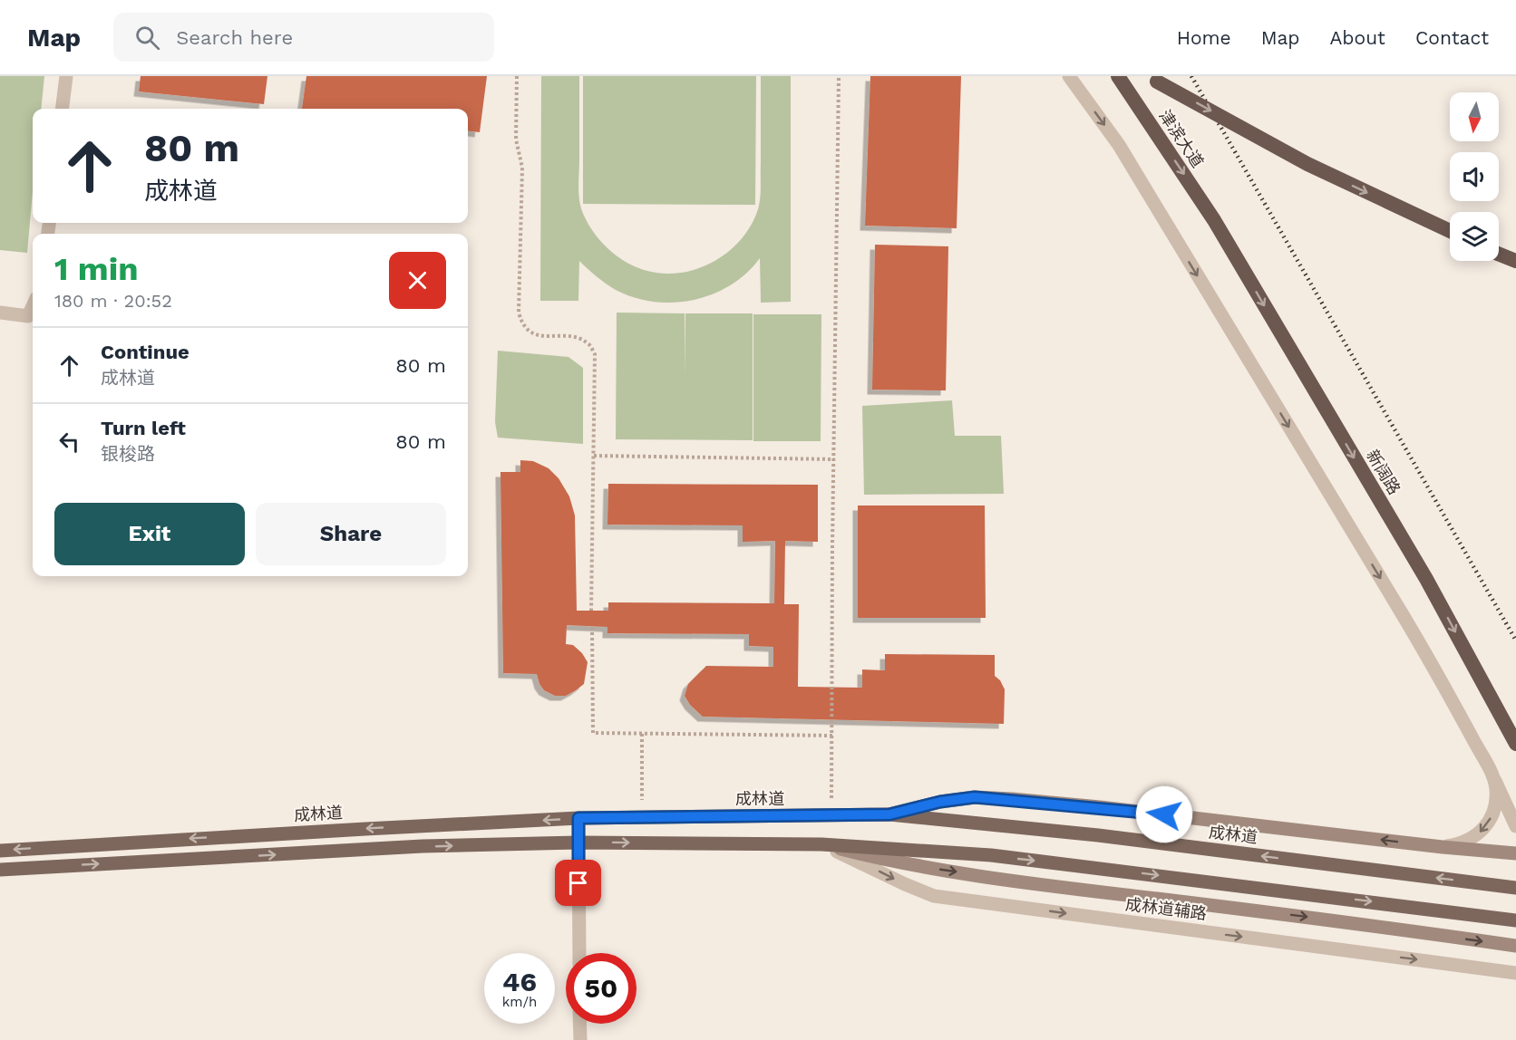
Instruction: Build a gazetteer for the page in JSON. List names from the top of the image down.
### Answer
{
  "streets": {
    "highway": ["津滨大道", "新阔路"],
    "main road": ["成林道"],
    "street": ["成林道辅路"]
  },
  "crossings": [
    ["津滨大道", "新阔路"]
  ],
  "one_way": ["津滨大道", "新阔路", "成林道辅路"],
  "north": "bottom",
  "page": {
    "header": "Map",
    "search": "Search here",
    "nav": [
      "Home",
      "Map",
      "About",
      "Contact"
    ],
    "turn": ["80 m", "成林道"],
    "heading": ["1 min", "180 m · 20:52"],
    "list": [
      {
        "name": "Continue",
        "note": "成林道",
        "value": "80 m"
      },
      {
        "name": "Turn left",
        "note": "银梭路",
        "value": "80 m"
      }
    ],
    "buttons": ["Exit", "Share"],
    "speed": "46 km/h",
    "limit": "50"
  }
}
